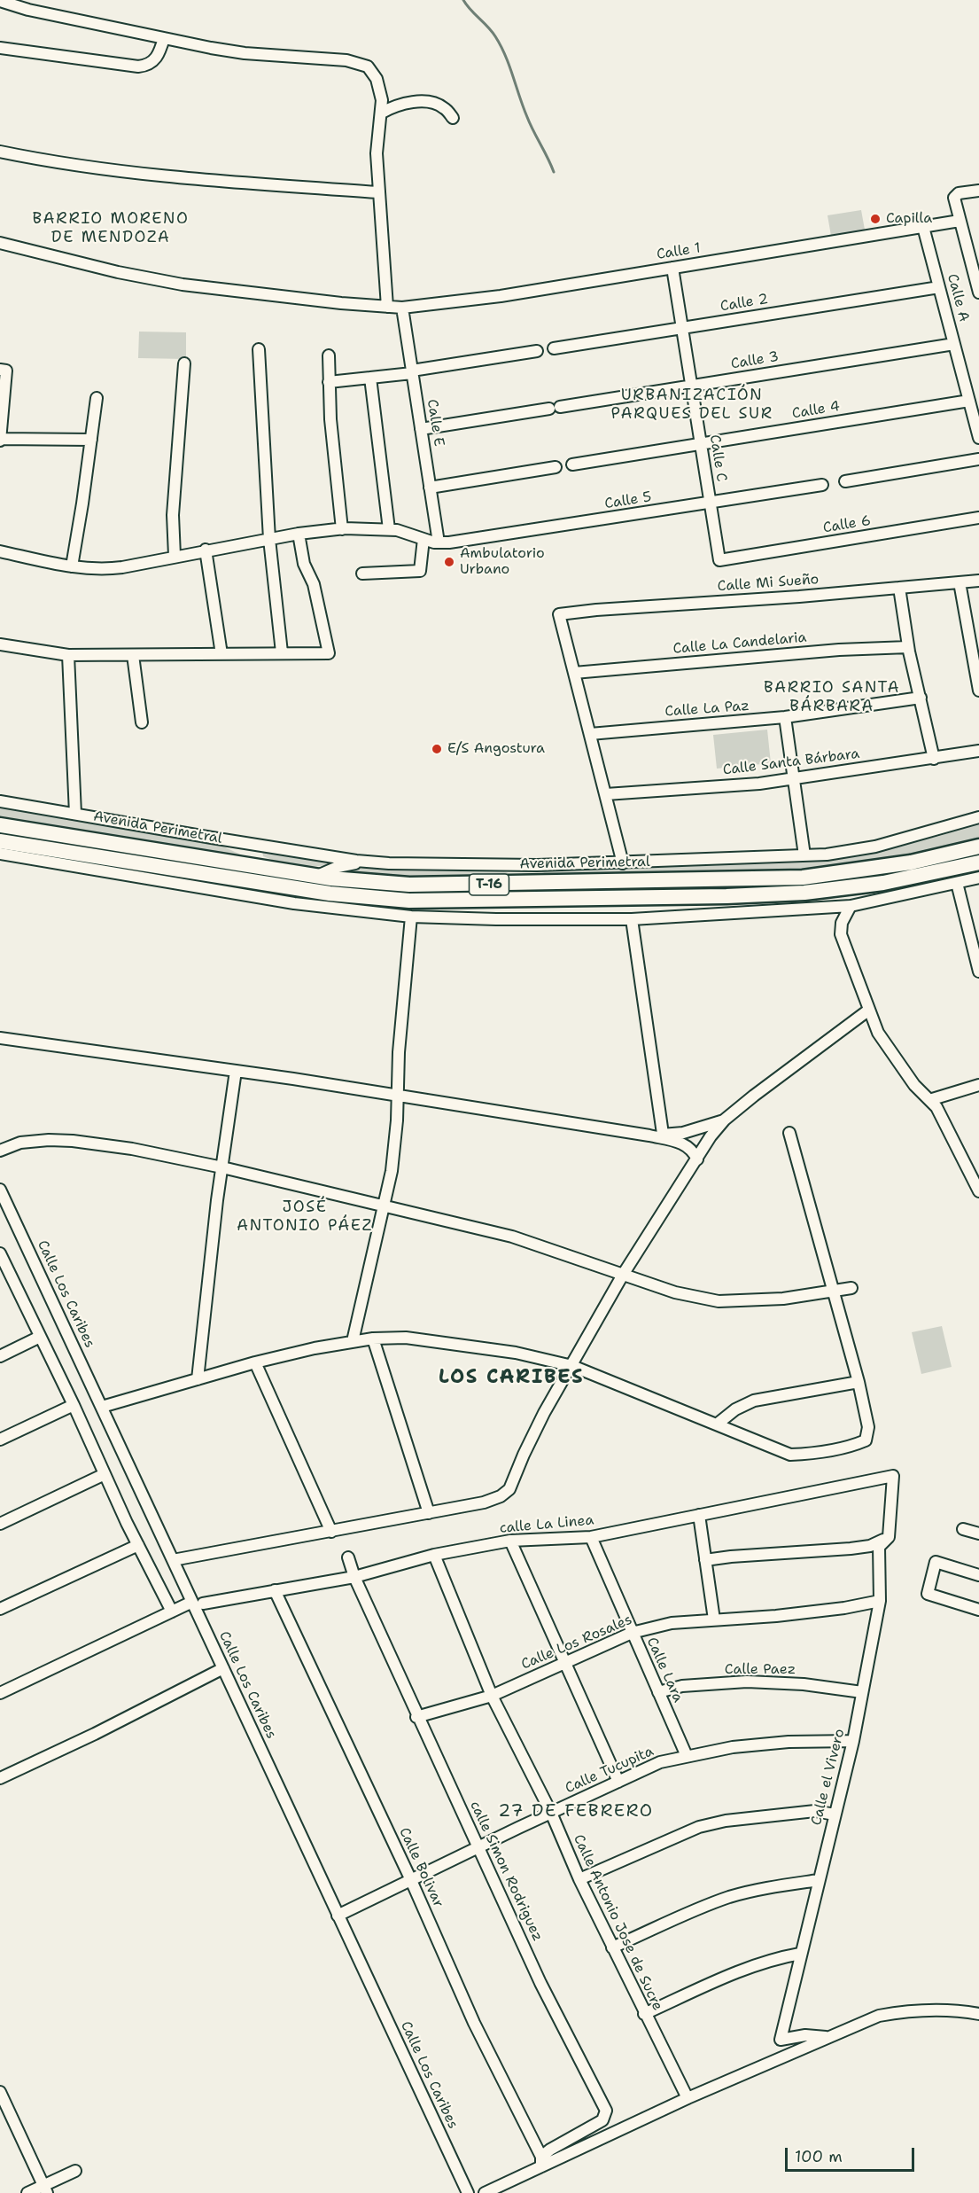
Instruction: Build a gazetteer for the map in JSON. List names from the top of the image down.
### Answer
{
  "streets": {
    "highway": ["Avenida Perimetral", "T-16"],
    "street": [
      "Calle 1",
      "Calle A",
      "Calle 2",
      "Calle 3",
      "Calle 4",
      "Calle E",
      "Calle C",
      "Calle 5",
      "Calle 6",
      "Calle Mi Sueño",
      "Calle La Candelaria",
      "Calle La Paz",
      "Calle Santa Bárbara",
      "Calle Los Caribes",
      "calle La Linea",
      "Calle Los Rosales",
      "Calle Lara",
      "Calle Paez",
      "Calle Tucupita",
      "Calle el Vivero",
      "Calle Bolivar",
      "calle Simon Rodriguez",
      "Calle Antonio Jose de Sucre"
    ]
  },
  "crossings": [
    ["Calle 1", "Calle A"],
    ["Calle 1", "Calle E"],
    ["Calle 1", "Calle C"],
    ["Calle A", "Calle 2"],
    ["Calle A", "Calle 3"],
    ["Calle A", "Calle 4"],
    ["Calle 2", "Calle C"],
    ["Calle 3", "Calle E"],
    ["Calle 3", "Calle C"],
    ["Calle 4", "Calle C"],
    ["Calle E", "Calle 5"],
    ["Calle C", "Calle 5"],
    ["Calle C", "Calle 6"],
    ["Calle Mi Sueño", "Calle La Candelaria"],
    ["Calle Los Caribes", "calle La Linea"],
    ["Calle Los Caribes", "Calle Tucupita"],
    ["calle La Linea", "Calle Lara"],
    ["calle La Linea", "Calle el Vivero"],
    ["calle La Linea", "Calle Bolivar"],
    ["calle La Linea", "calle Simon Rodriguez"],
    ["calle La Linea", "Calle Antonio Jose de Sucre"],
    ["Calle Los Rosales", "Calle Lara"],
    ["Calle Los Rosales", "Calle el Vivero"],
    ["Calle Los Rosales", "calle Simon Rodriguez"],
    ["Calle Los Rosales", "Calle Antonio Jose de Sucre"],
    ["Calle Lara", "Calle Paez"],
    ["Calle Lara", "Calle Tucupita"],
    ["Calle Paez", "Calle el Vivero"],
    ["Calle Tucupita", "Calle el Vivero"],
    ["Calle Tucupita", "Calle Bolivar"],
    ["Calle Tucupita", "calle Simon Rodriguez"],
    ["Calle Tucupita", "Calle Antonio Jose de Sucre"],
    ["Calle Bolivar", "calle Simon Rodriguez"]
  ],
  "districts": [
    "BARRIO MORENO DE MENDOZA",
    "URBANIZACIÓN PARQUES DEL SUR",
    "BARRIO SANTA BÁRBARA",
    "JOSÉ ANTONIO PÁEZ",
    "LOS CARIBES",
    "27 DE FEBRERO"
  ],
  "places": ["Capilla", "Ambulatorio Urbano", "E/S Angostura"],
  "scale_bar": "100 m"
}
